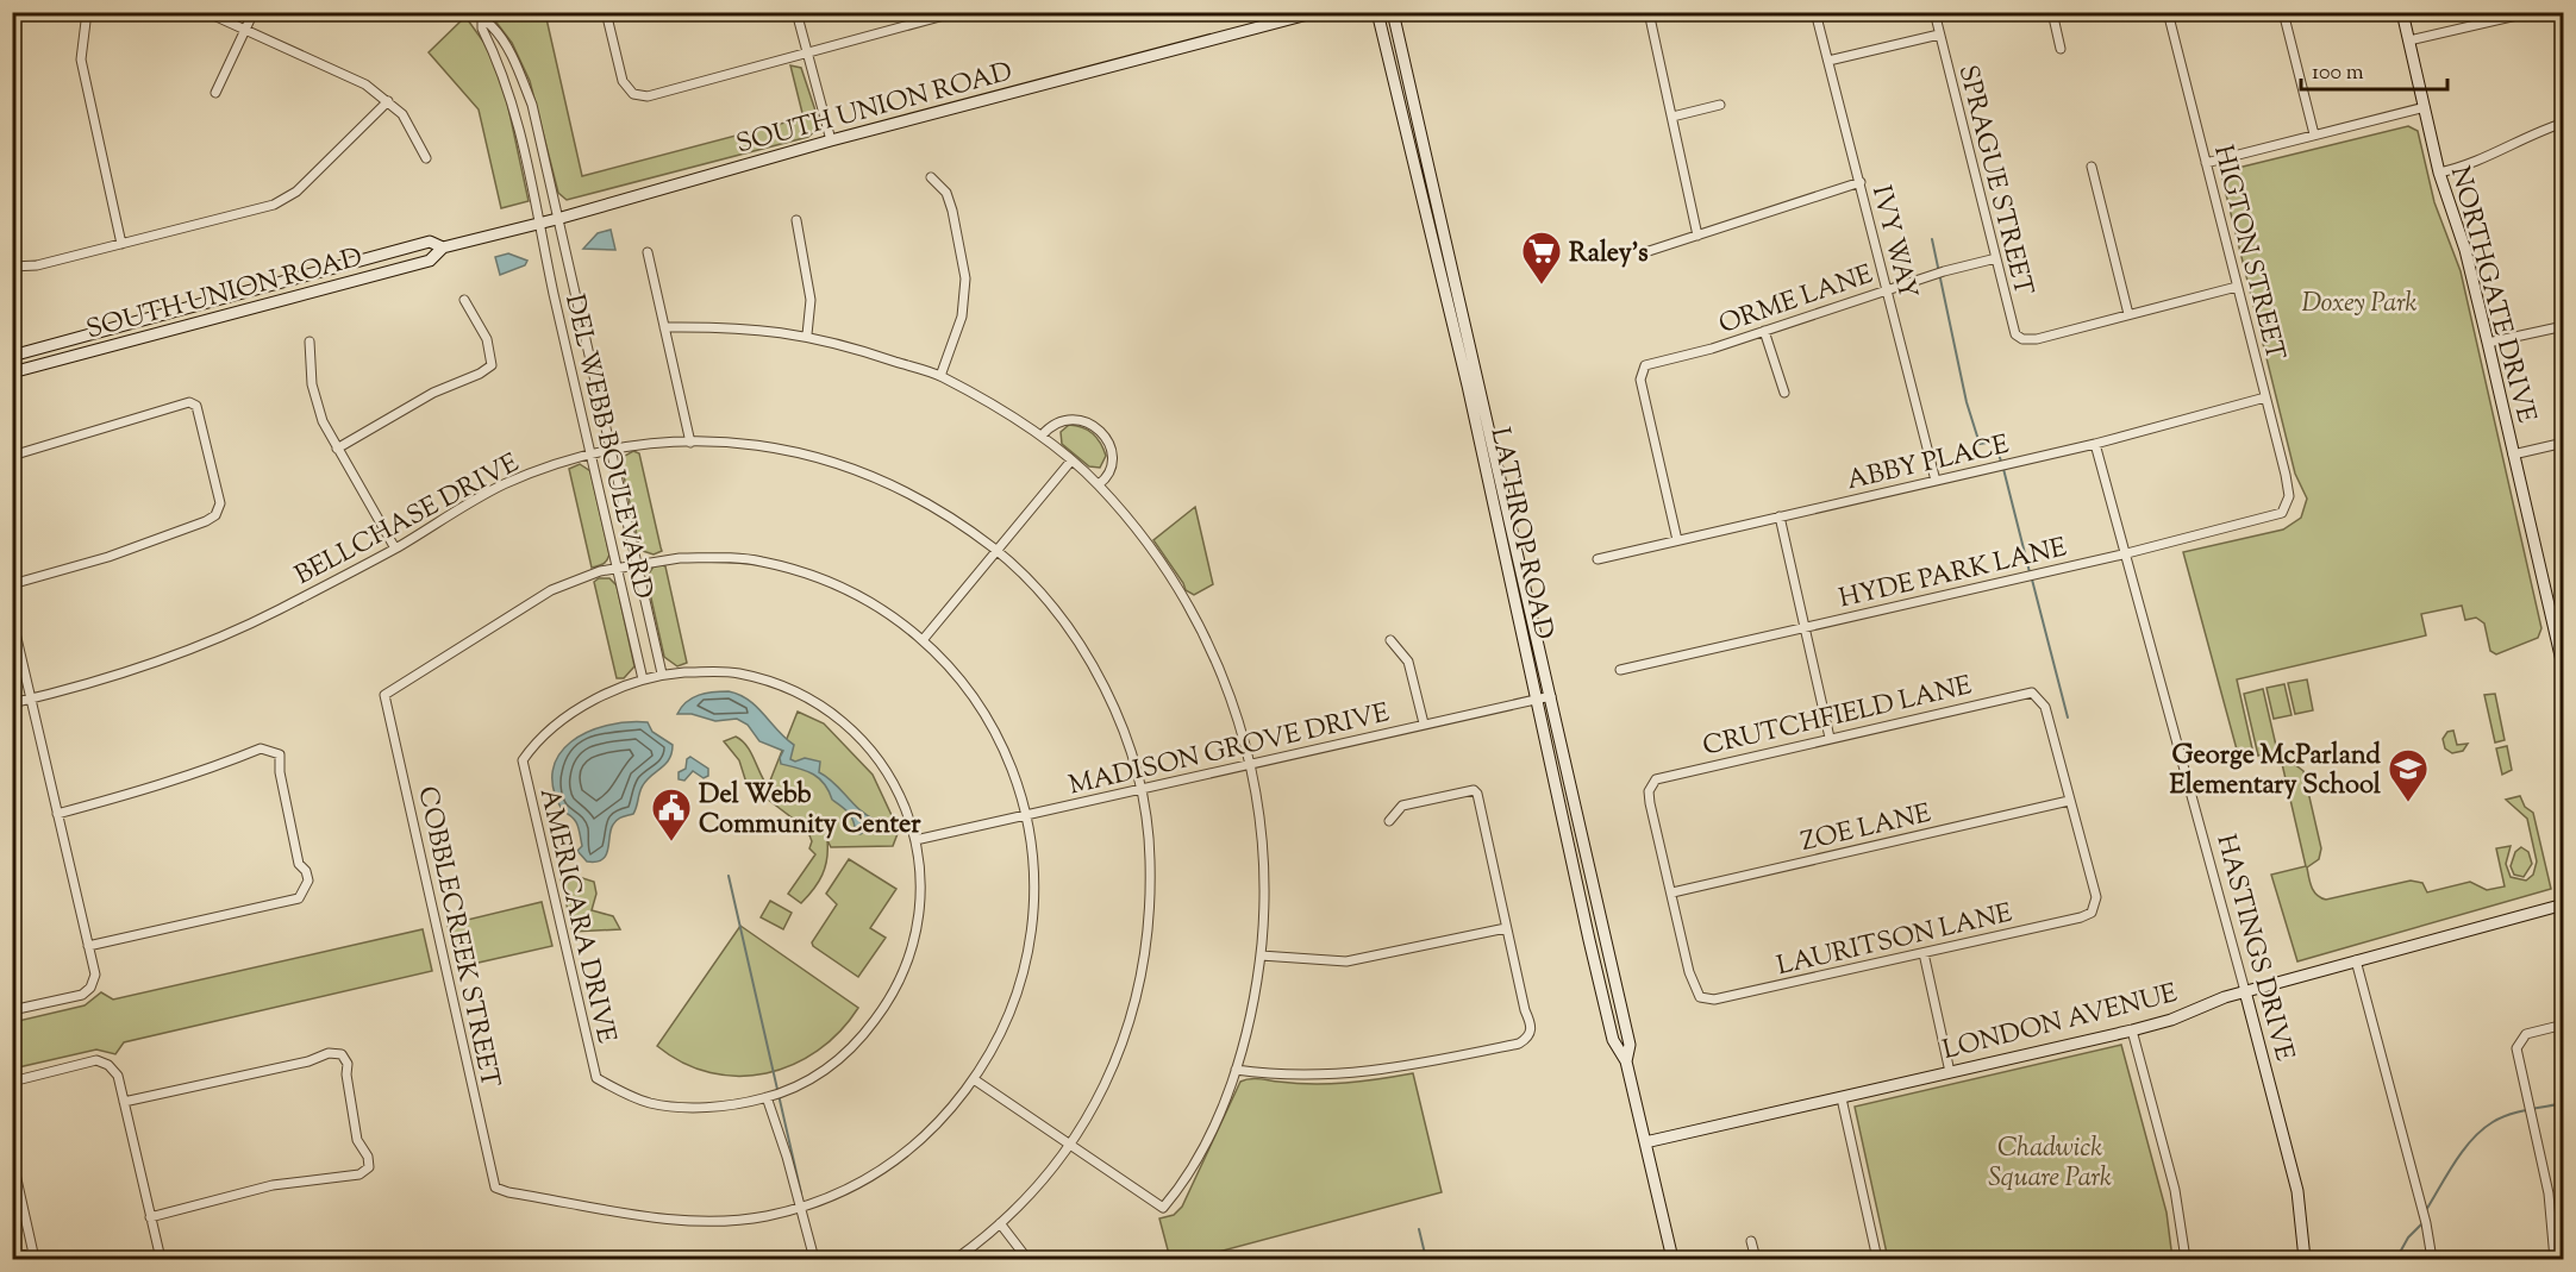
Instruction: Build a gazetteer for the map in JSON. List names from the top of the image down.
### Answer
{
  "streets": {
    "street": [
      "SOUTH UNION ROAD",
      "SPRAGUE STREET",
      "IVY WAY",
      "HIGTON STREET",
      "NORTHGATE DRIVE",
      "ORME LANE",
      "DEL WEBB BOULEVARD",
      "ABBY PLACE",
      "BELLCHASE DRIVE",
      "LATHROP ROAD",
      "HYDE PARK LANE",
      "CRUTCHFIELD LANE",
      "MADISON GROVE DRIVE",
      "ZOE LANE",
      "AMERICARA DRIVE",
      "COBBLECREEK STREET",
      "LAURITSON LANE",
      "HASTINGS DRIVE",
      "LONDON AVENUE"
    ]
  },
  "crossings": [
    ["SOUTH UNION ROAD", "DEL WEBB BOULEVARD"],
    ["SPRAGUE STREET", "ORME LANE"],
    ["IVY WAY", "ORME LANE"],
    ["IVY WAY", "ABBY PLACE"],
    ["HIGTON STREET", "ABBY PLACE"],
    ["HIGTON STREET", "HYDE PARK LANE"],
    ["ORME LANE", "ABBY PLACE"],
    ["DEL WEBB BOULEVARD", "BELLCHASE DRIVE"],
    ["DEL WEBB BOULEVARD", "AMERICARA DRIVE"],
    ["DEL WEBB BOULEVARD", "COBBLECREEK STREET"],
    ["ABBY PLACE", "HASTINGS DRIVE"],
    ["BELLCHASE DRIVE", "MADISON GROVE DRIVE"],
    ["LATHROP ROAD", "MADISON GROVE DRIVE"],
    ["LATHROP ROAD", "LONDON AVENUE"],
    ["HYDE PARK LANE", "HASTINGS DRIVE"],
    ["CRUTCHFIELD LANE", "ZOE LANE"],
    ["CRUTCHFIELD LANE", "LAURITSON LANE"],
    ["ZOE LANE", "LAURITSON LANE"],
    ["HASTINGS DRIVE", "LONDON AVENUE"]
  ],
  "parks": ["Doxey Park", "Chadwick Square Park"],
  "places": {
    "supermarket": ["Raley's"],
    "school or university": ["George McParland Elementary School"],
    "public building": ["Del Webb Community Center"]
  },
  "scale_bar": "100 m"
}
